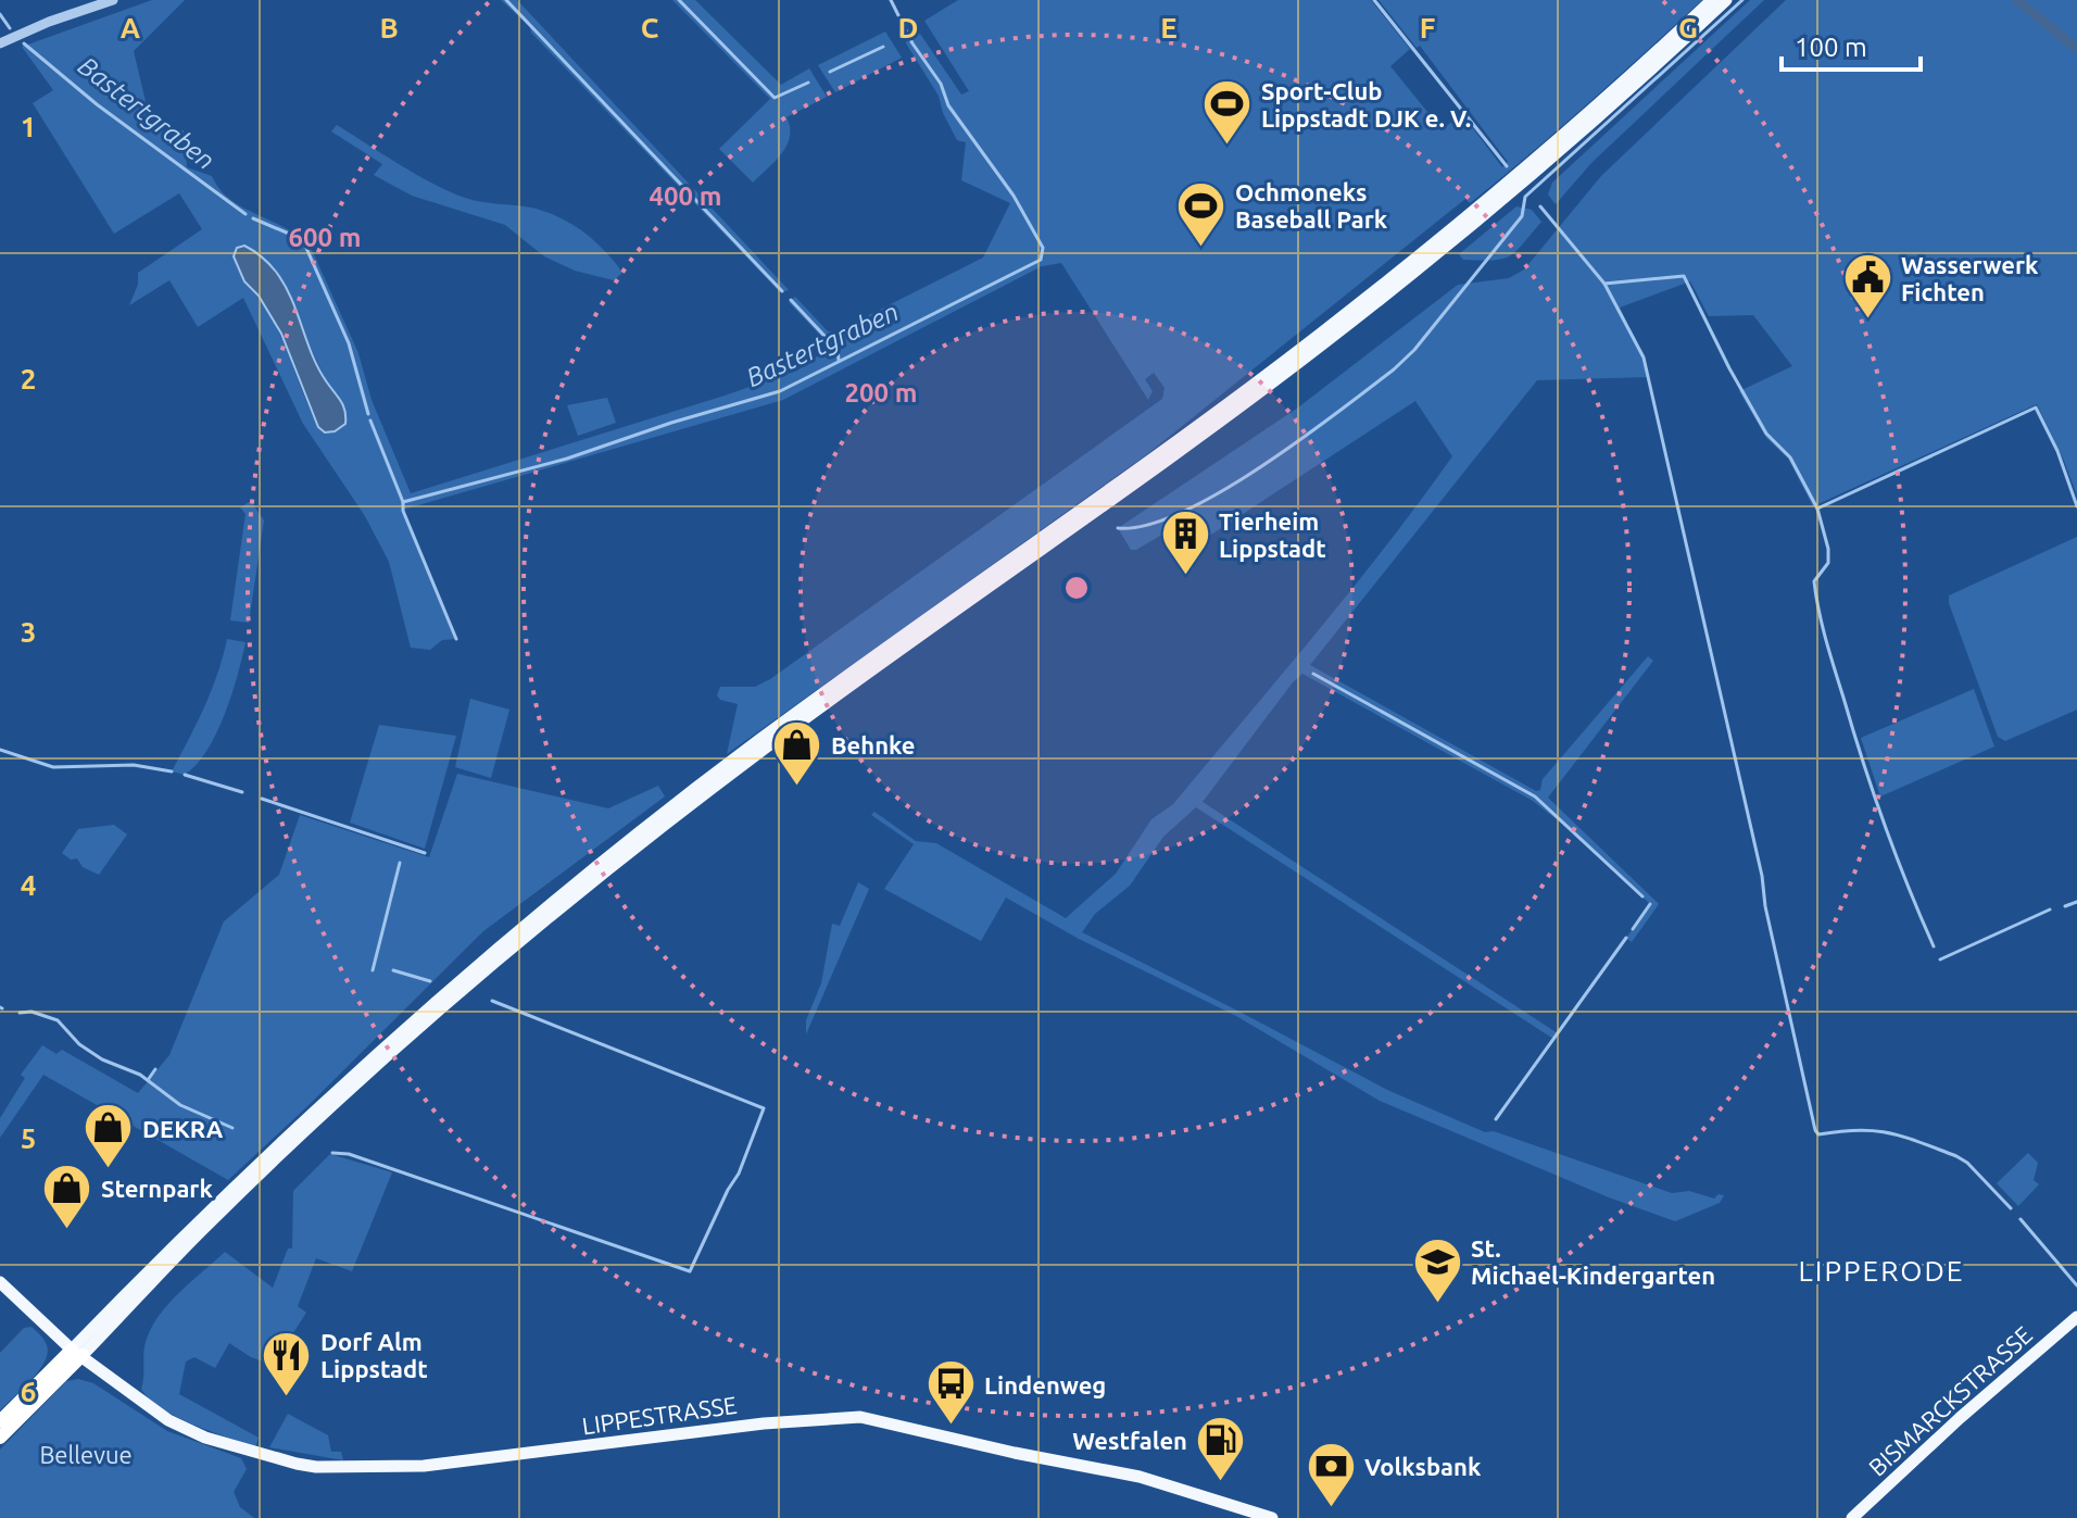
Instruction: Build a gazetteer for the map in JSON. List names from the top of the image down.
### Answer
{
  "streets": {
    "main road": ["BISMARCKSTRASSE", "LIPPESTRASSE"]
  },
  "districts": ["LIPPERODE"],
  "water": ["Bastertgraben"],
  "parks": ["Bellevue"],
  "places": {
    "sports": ["Sport-Club Lippstadt DJK e. V.", "Ochmoneks Baseball Park"],
    "public building": ["Wasserwerk Fichten"],
    "building": ["Tierheim Lippstadt"],
    "shop": ["Behnke", "DEKRA", "Sternpark"],
    "school or university": ["St. Michael-Kindergarten"],
    "restaurant": ["Dorf Alm Lippstadt"],
    "bus stop": ["Lindenweg"],
    "fuel station": ["Westfalen"],
    "bank": ["Volksbank"]
  },
  "scale_bar": "100 m",
  "grid": {
    "columns": [
      "A",
      "B",
      "C",
      "D",
      "E",
      "F",
      "G"
    ],
    "rows": [
      "1",
      "2",
      "3",
      "4",
      "5",
      "6"
    ]
  },
  "rings": ["400 m", "600 m", "200 m"]
}
